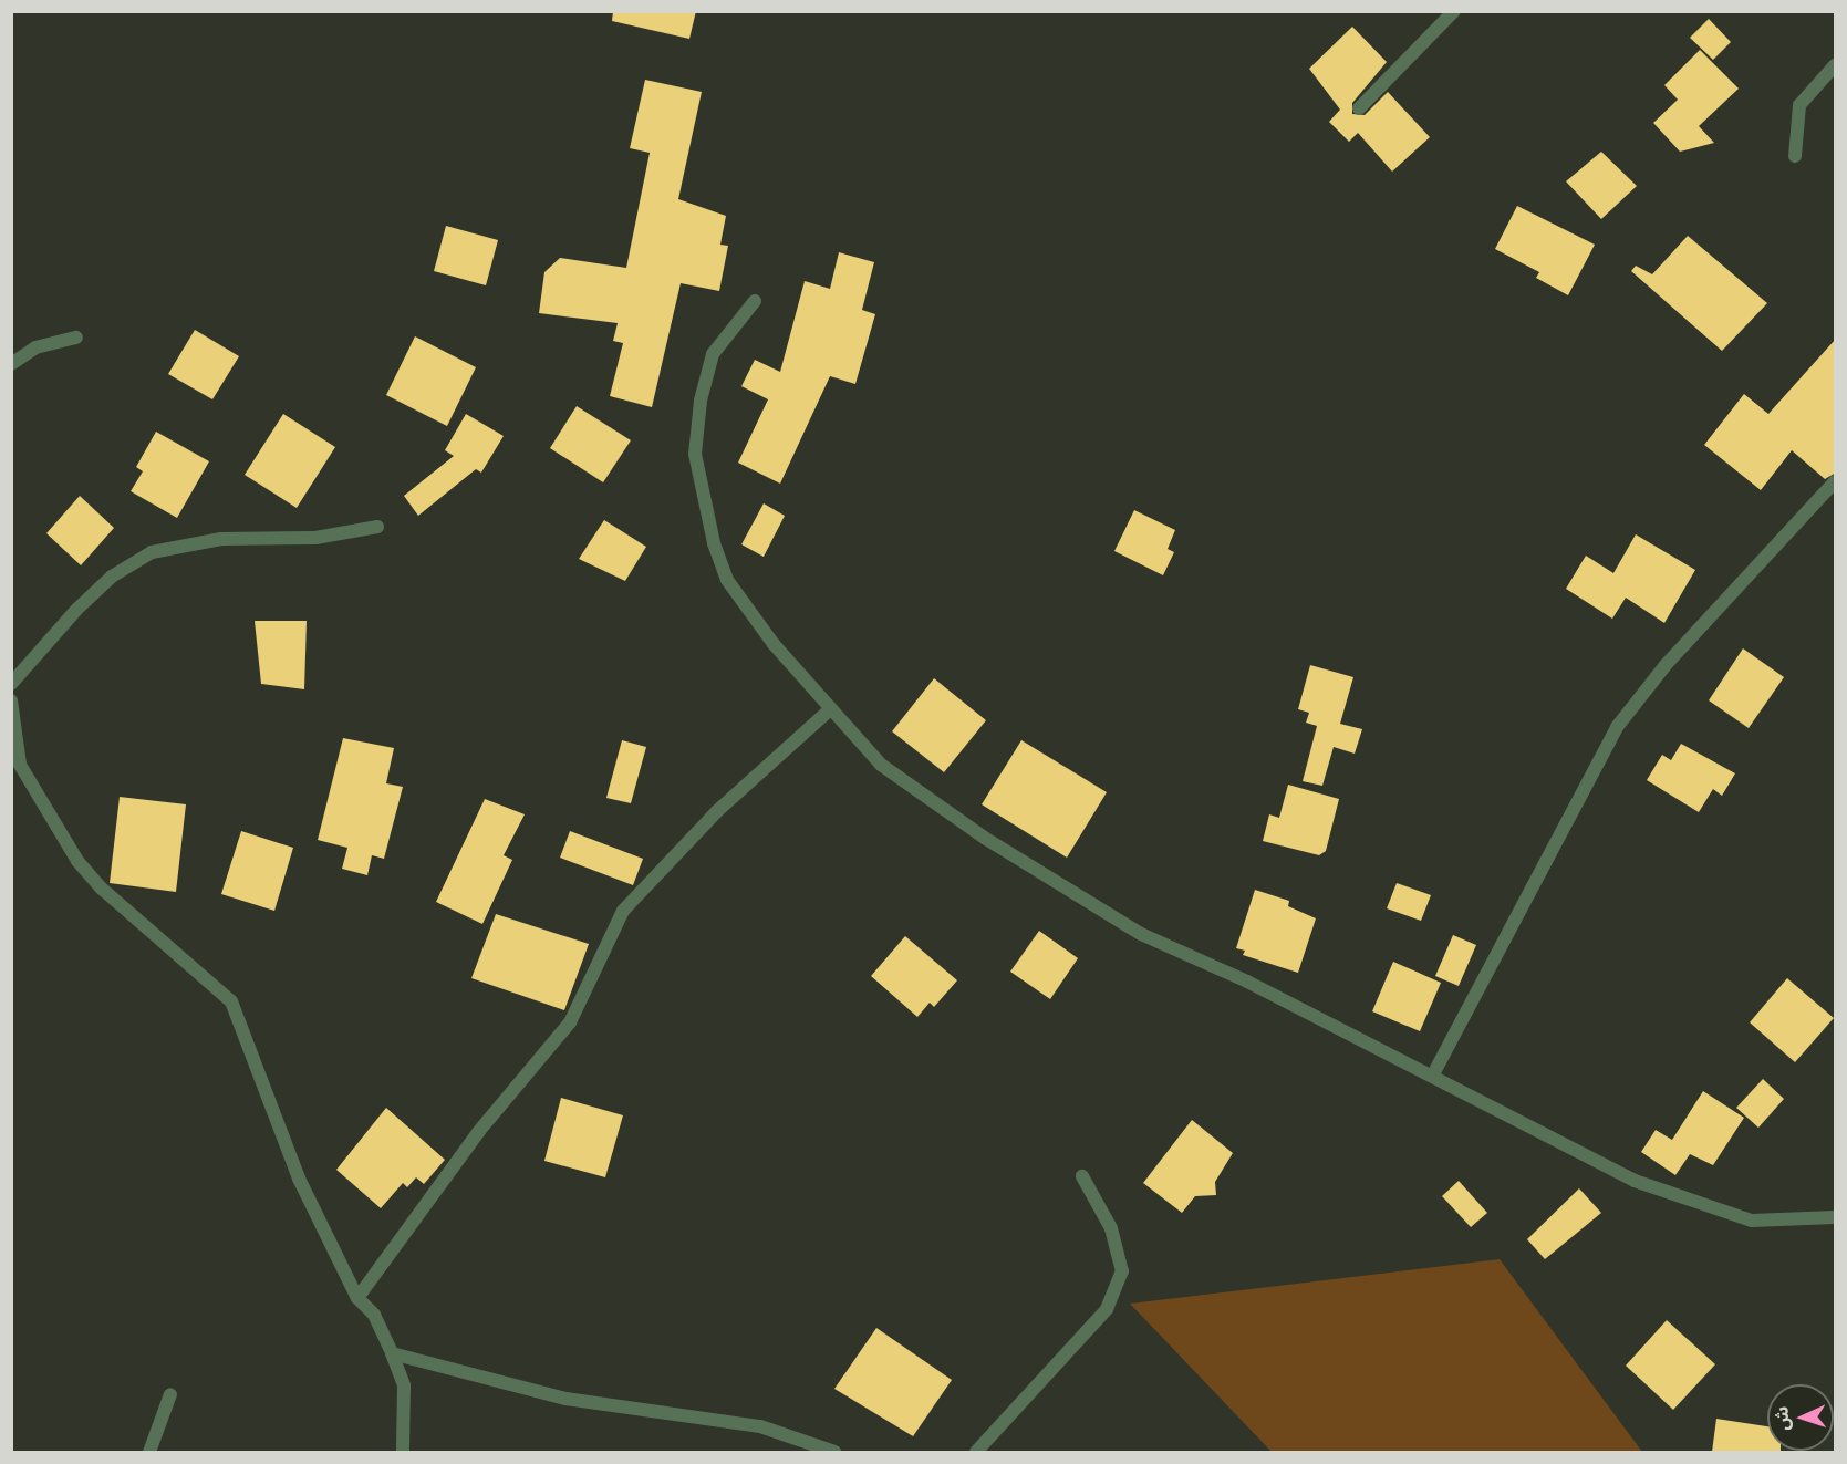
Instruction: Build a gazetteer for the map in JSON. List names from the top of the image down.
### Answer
{
  "north": "left"
}
